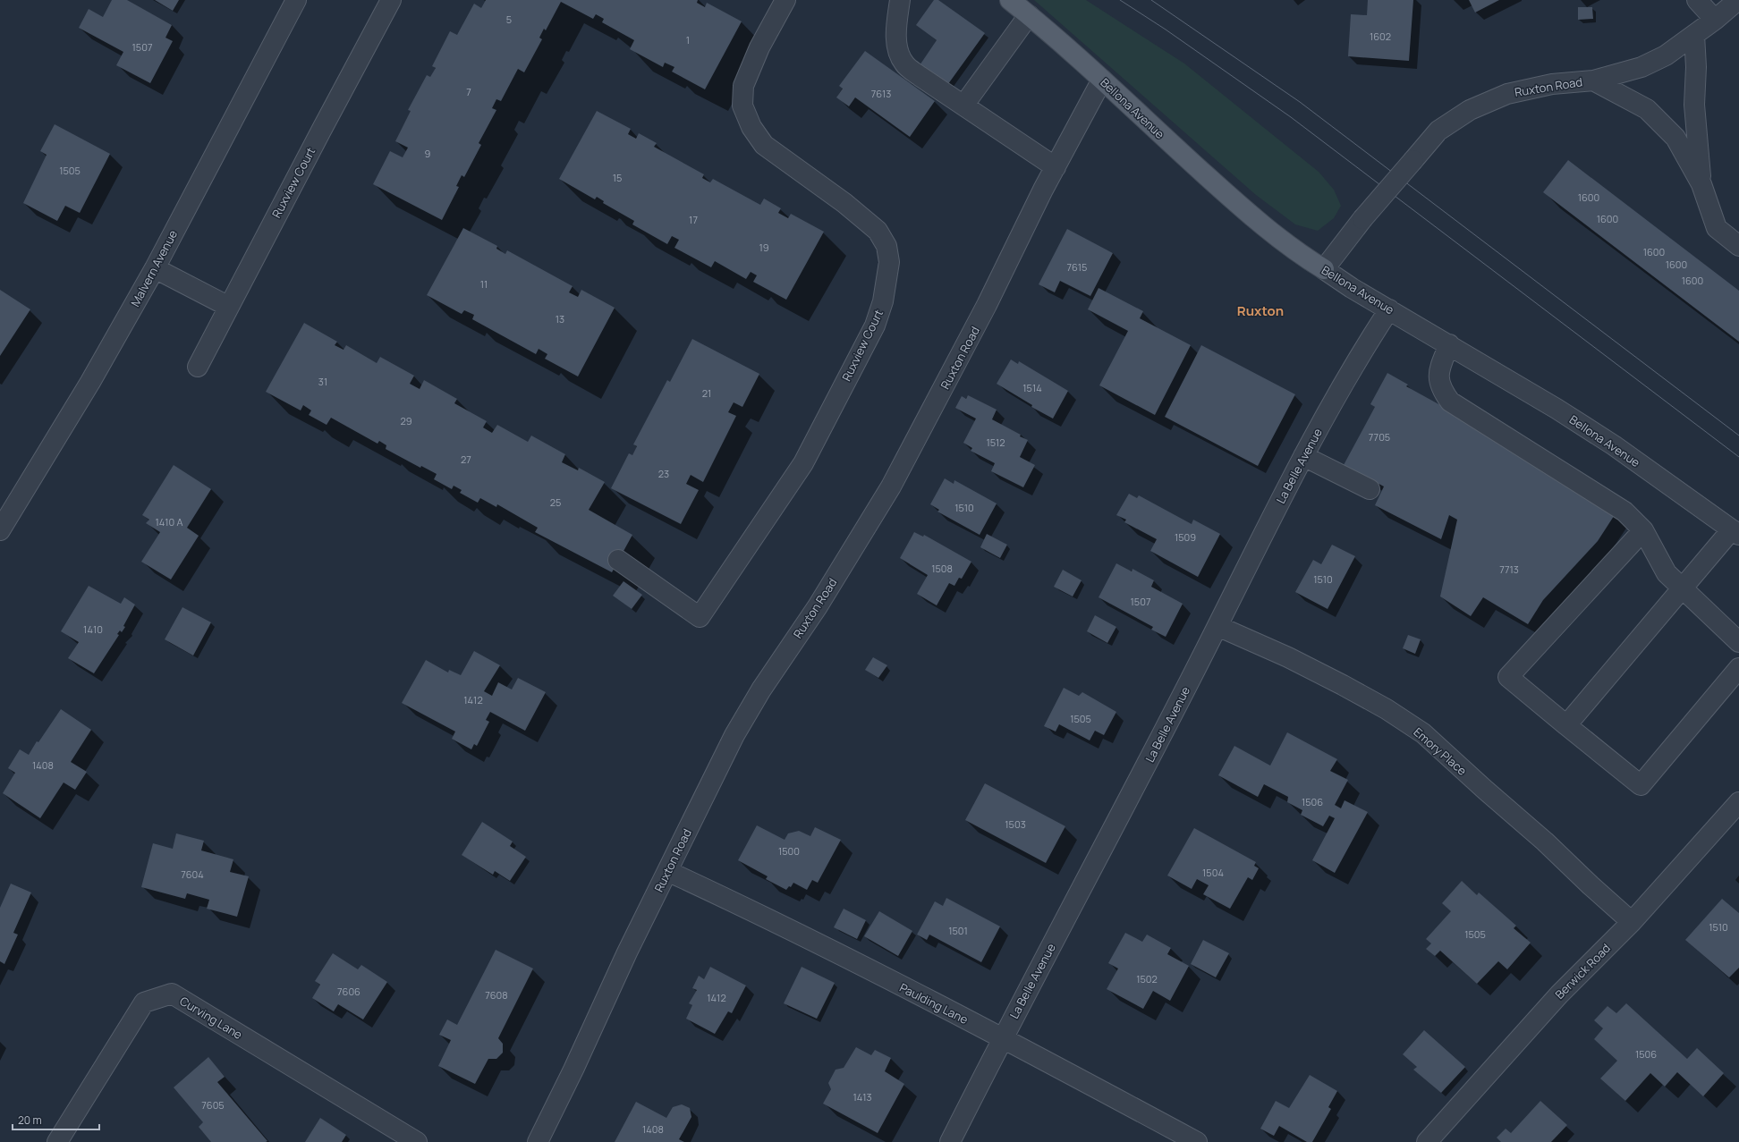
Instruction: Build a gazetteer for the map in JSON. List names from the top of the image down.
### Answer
{
  "streets": {
    "main road": ["Bellona Avenue"],
    "street": [
      "Ruxton Road",
      "Ruxview Court",
      "Malvern Avenue",
      "La Belle Avenue",
      "Emory Place",
      "Berwick Road",
      "Paulding Lane",
      "Curving Lane"
    ]
  },
  "crossings": [
    ["Ruxton Road", "Bellona Avenue"],
    ["Ruxton Road", "Paulding Lane"],
    ["Bellona Avenue", "La Belle Avenue"],
    ["La Belle Avenue", "Emory Place"],
    ["La Belle Avenue", "Paulding Lane"],
    ["Emory Place", "Berwick Road"]
  ],
  "districts": ["Ruxton"],
  "house_numbers": [
    "5",
    "1602",
    "1",
    "1507",
    "7",
    "7613",
    "9",
    "1505",
    "15",
    "1600",
    "1600",
    "17",
    "19",
    "1600",
    "1600",
    "7615",
    "1600",
    "11",
    "13",
    "31",
    "1514",
    "21",
    "29",
    "7705",
    "1512",
    "27",
    "23",
    "25",
    "1510",
    "1410 A",
    "1509",
    "1508",
    "7713",
    "1510",
    "1507",
    "1410",
    "1412",
    "1505",
    "1408",
    "1506",
    "1503",
    "1500",
    "1504",
    "7604",
    "1510",
    "1501",
    "1505",
    "1502",
    "7606",
    "7608",
    "1412",
    "1506",
    "1413",
    "7605",
    "1408"
  ],
  "scale_bar": "20 m"
}
